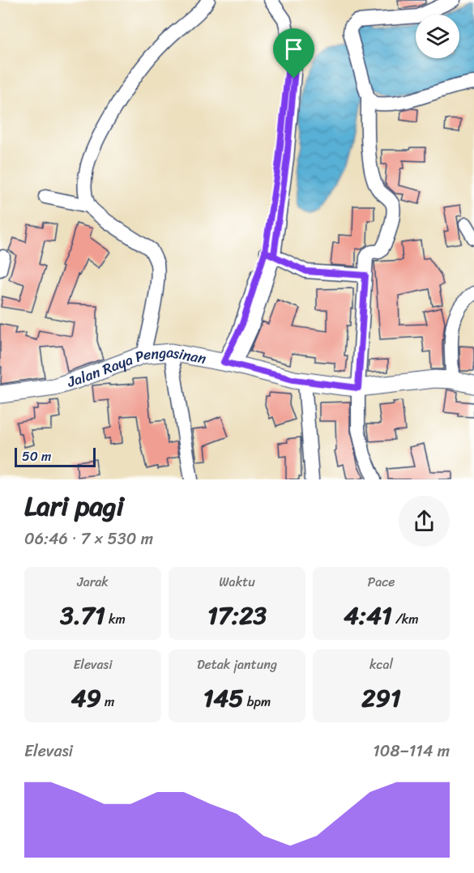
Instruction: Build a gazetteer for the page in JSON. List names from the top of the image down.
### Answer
{
  "streets": {
    "main road": ["Jalan Raya Pengasinan"]
  },
  "scale_bar": "50 m",
  "page": {
    "scale": "50 m",
    "heading": ["Lari pagi", "06:46 · 7 × 530 m"],
    "stats": [
      ["Jarak", "3.71 km"],
      ["Waktu", "17:23"],
      ["Pace", "4:41 /km"],
      ["Elevasi", "49 m"],
      ["Detak jantung", "145 bpm"],
      ["kcal", "291"]
    ],
    "chart": ["Elevasi", "108–114 m"]
  }
}
